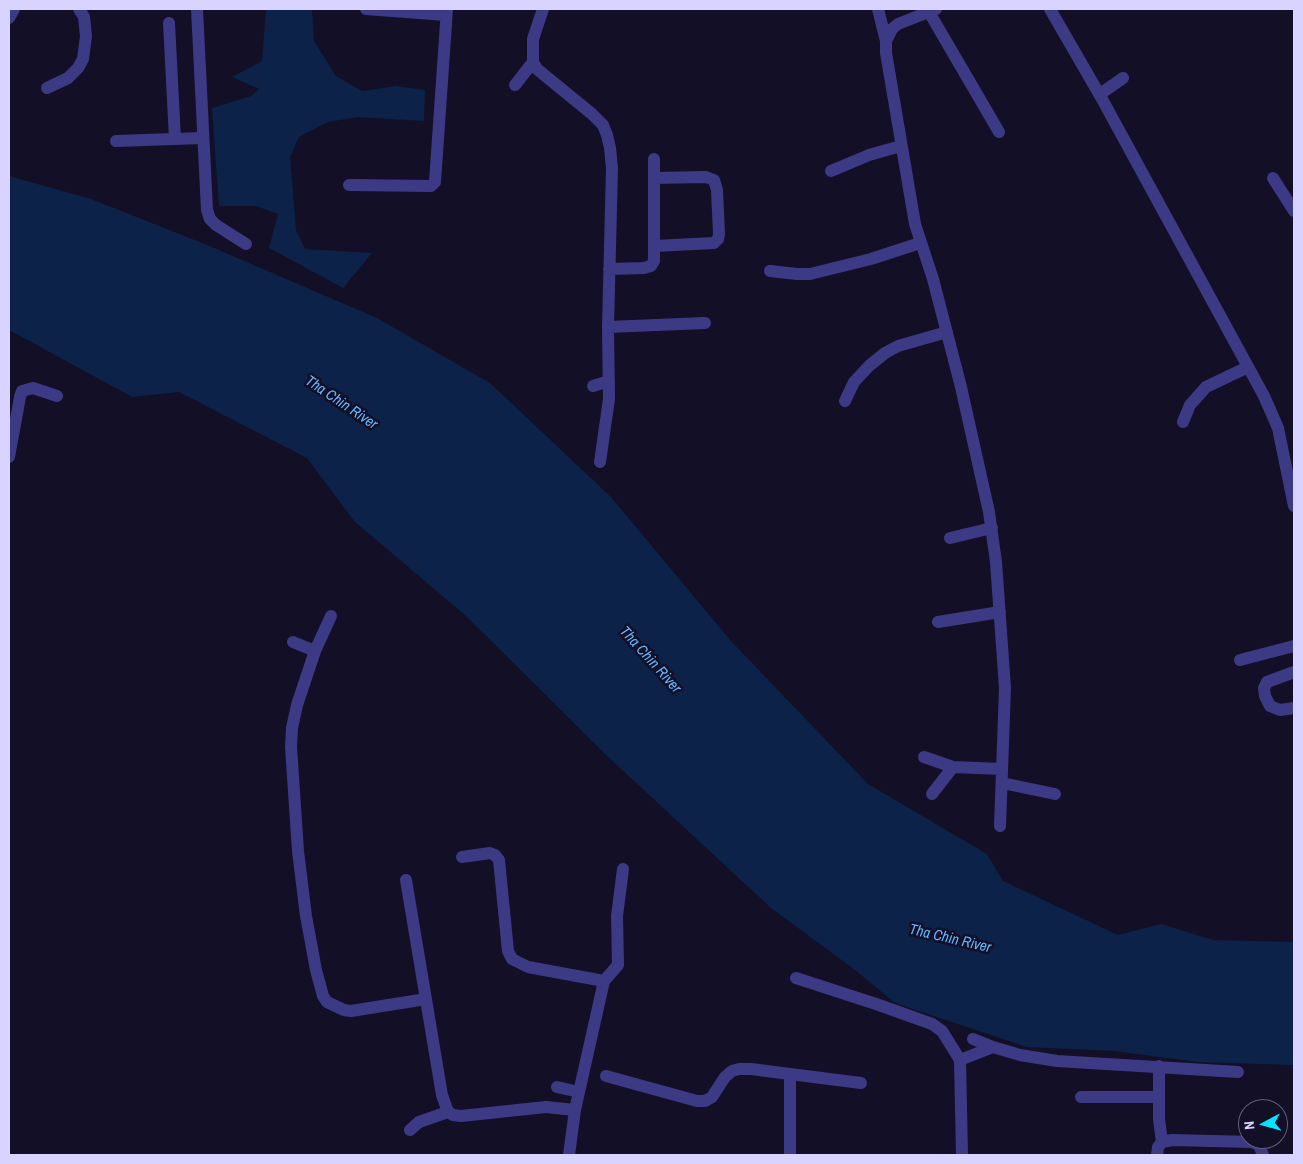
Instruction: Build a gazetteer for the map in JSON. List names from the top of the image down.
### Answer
{
  "water": ["Tha Chin River"],
  "north": "left"
}
